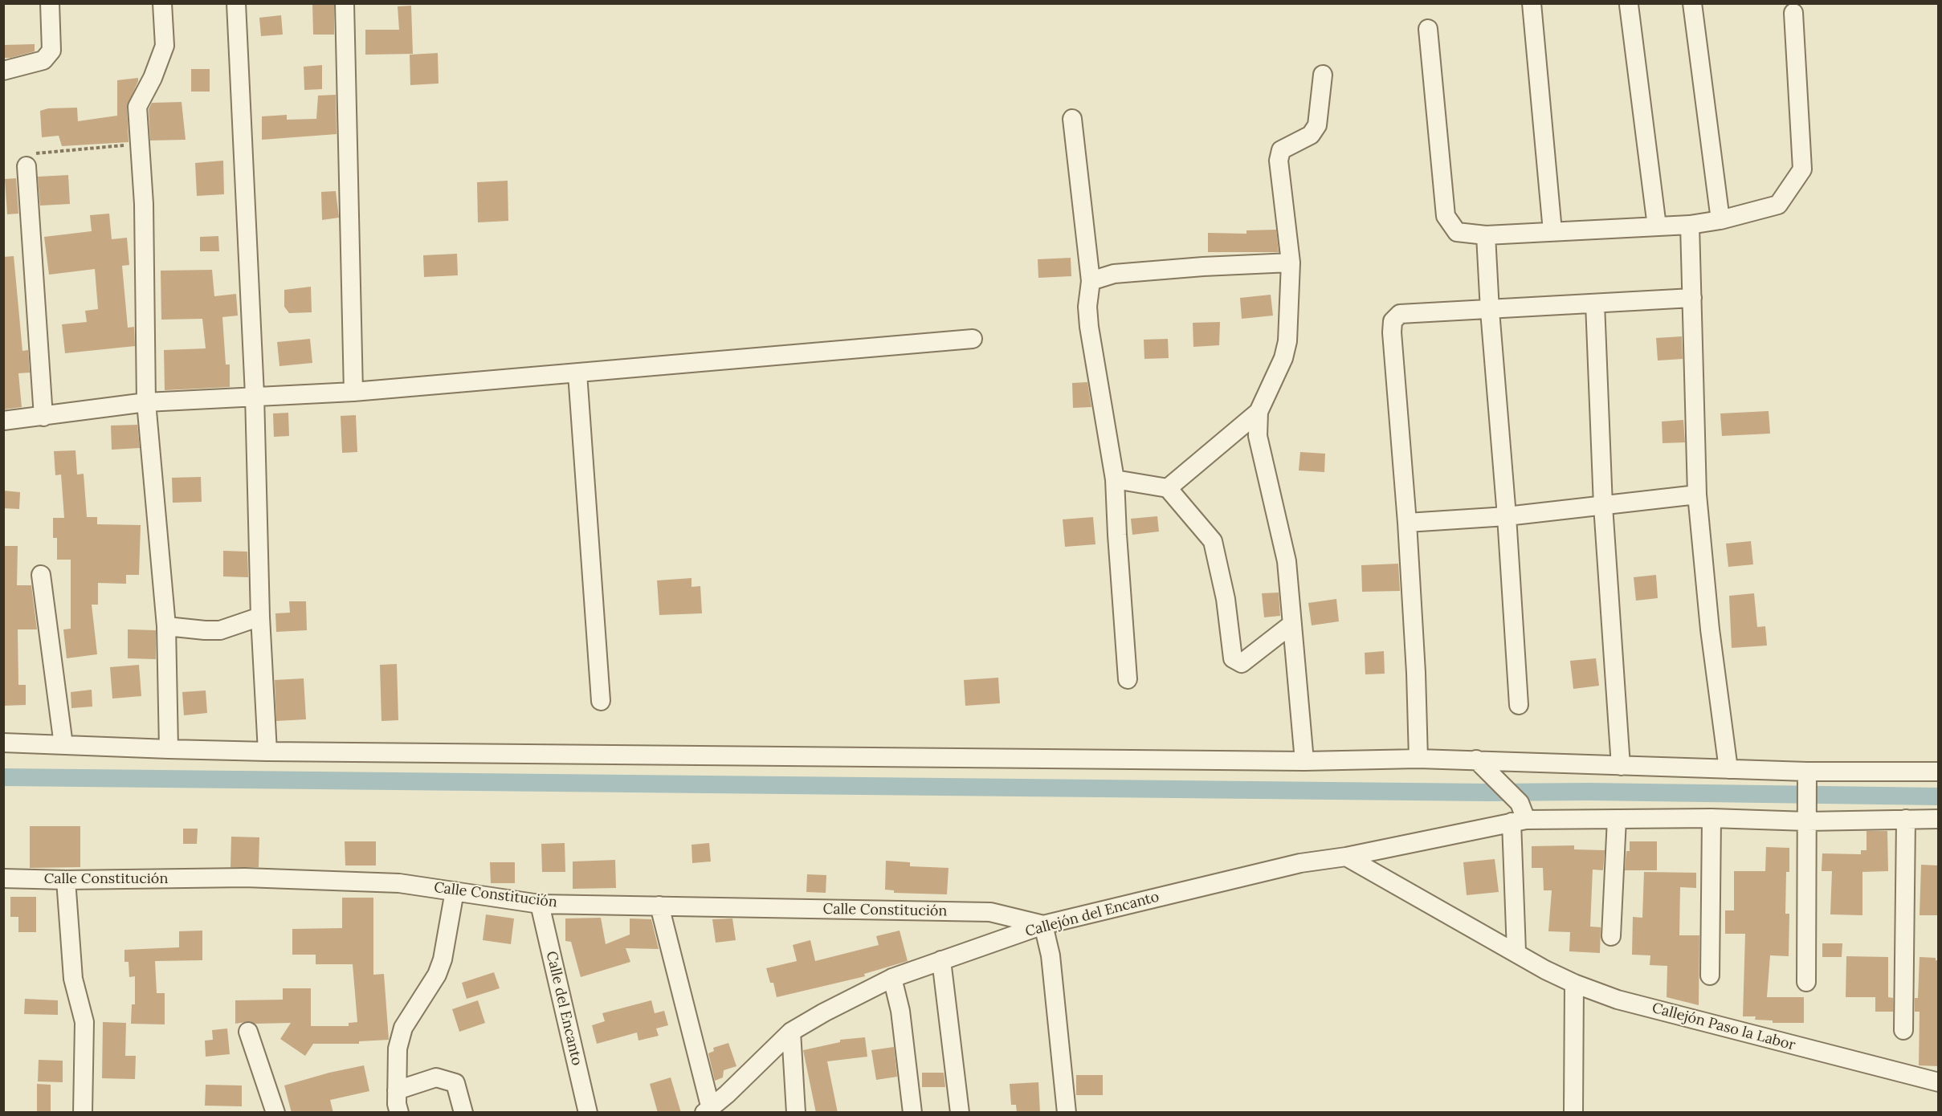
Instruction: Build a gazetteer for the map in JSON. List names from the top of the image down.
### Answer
{
  "streets": {
    "street": [
      "Calle Constitución",
      "Callejón del Encanto",
      "Calle del Encanto",
      "Callejón Paso la Labor"
    ]
  },
  "crossings": [
    ["Calle Constitución", "Callejón del Encanto"],
    ["Calle Constitución", "Calle del Encanto"],
    ["Callejón del Encanto", "Callejón Paso la Labor"]
  ]
}
